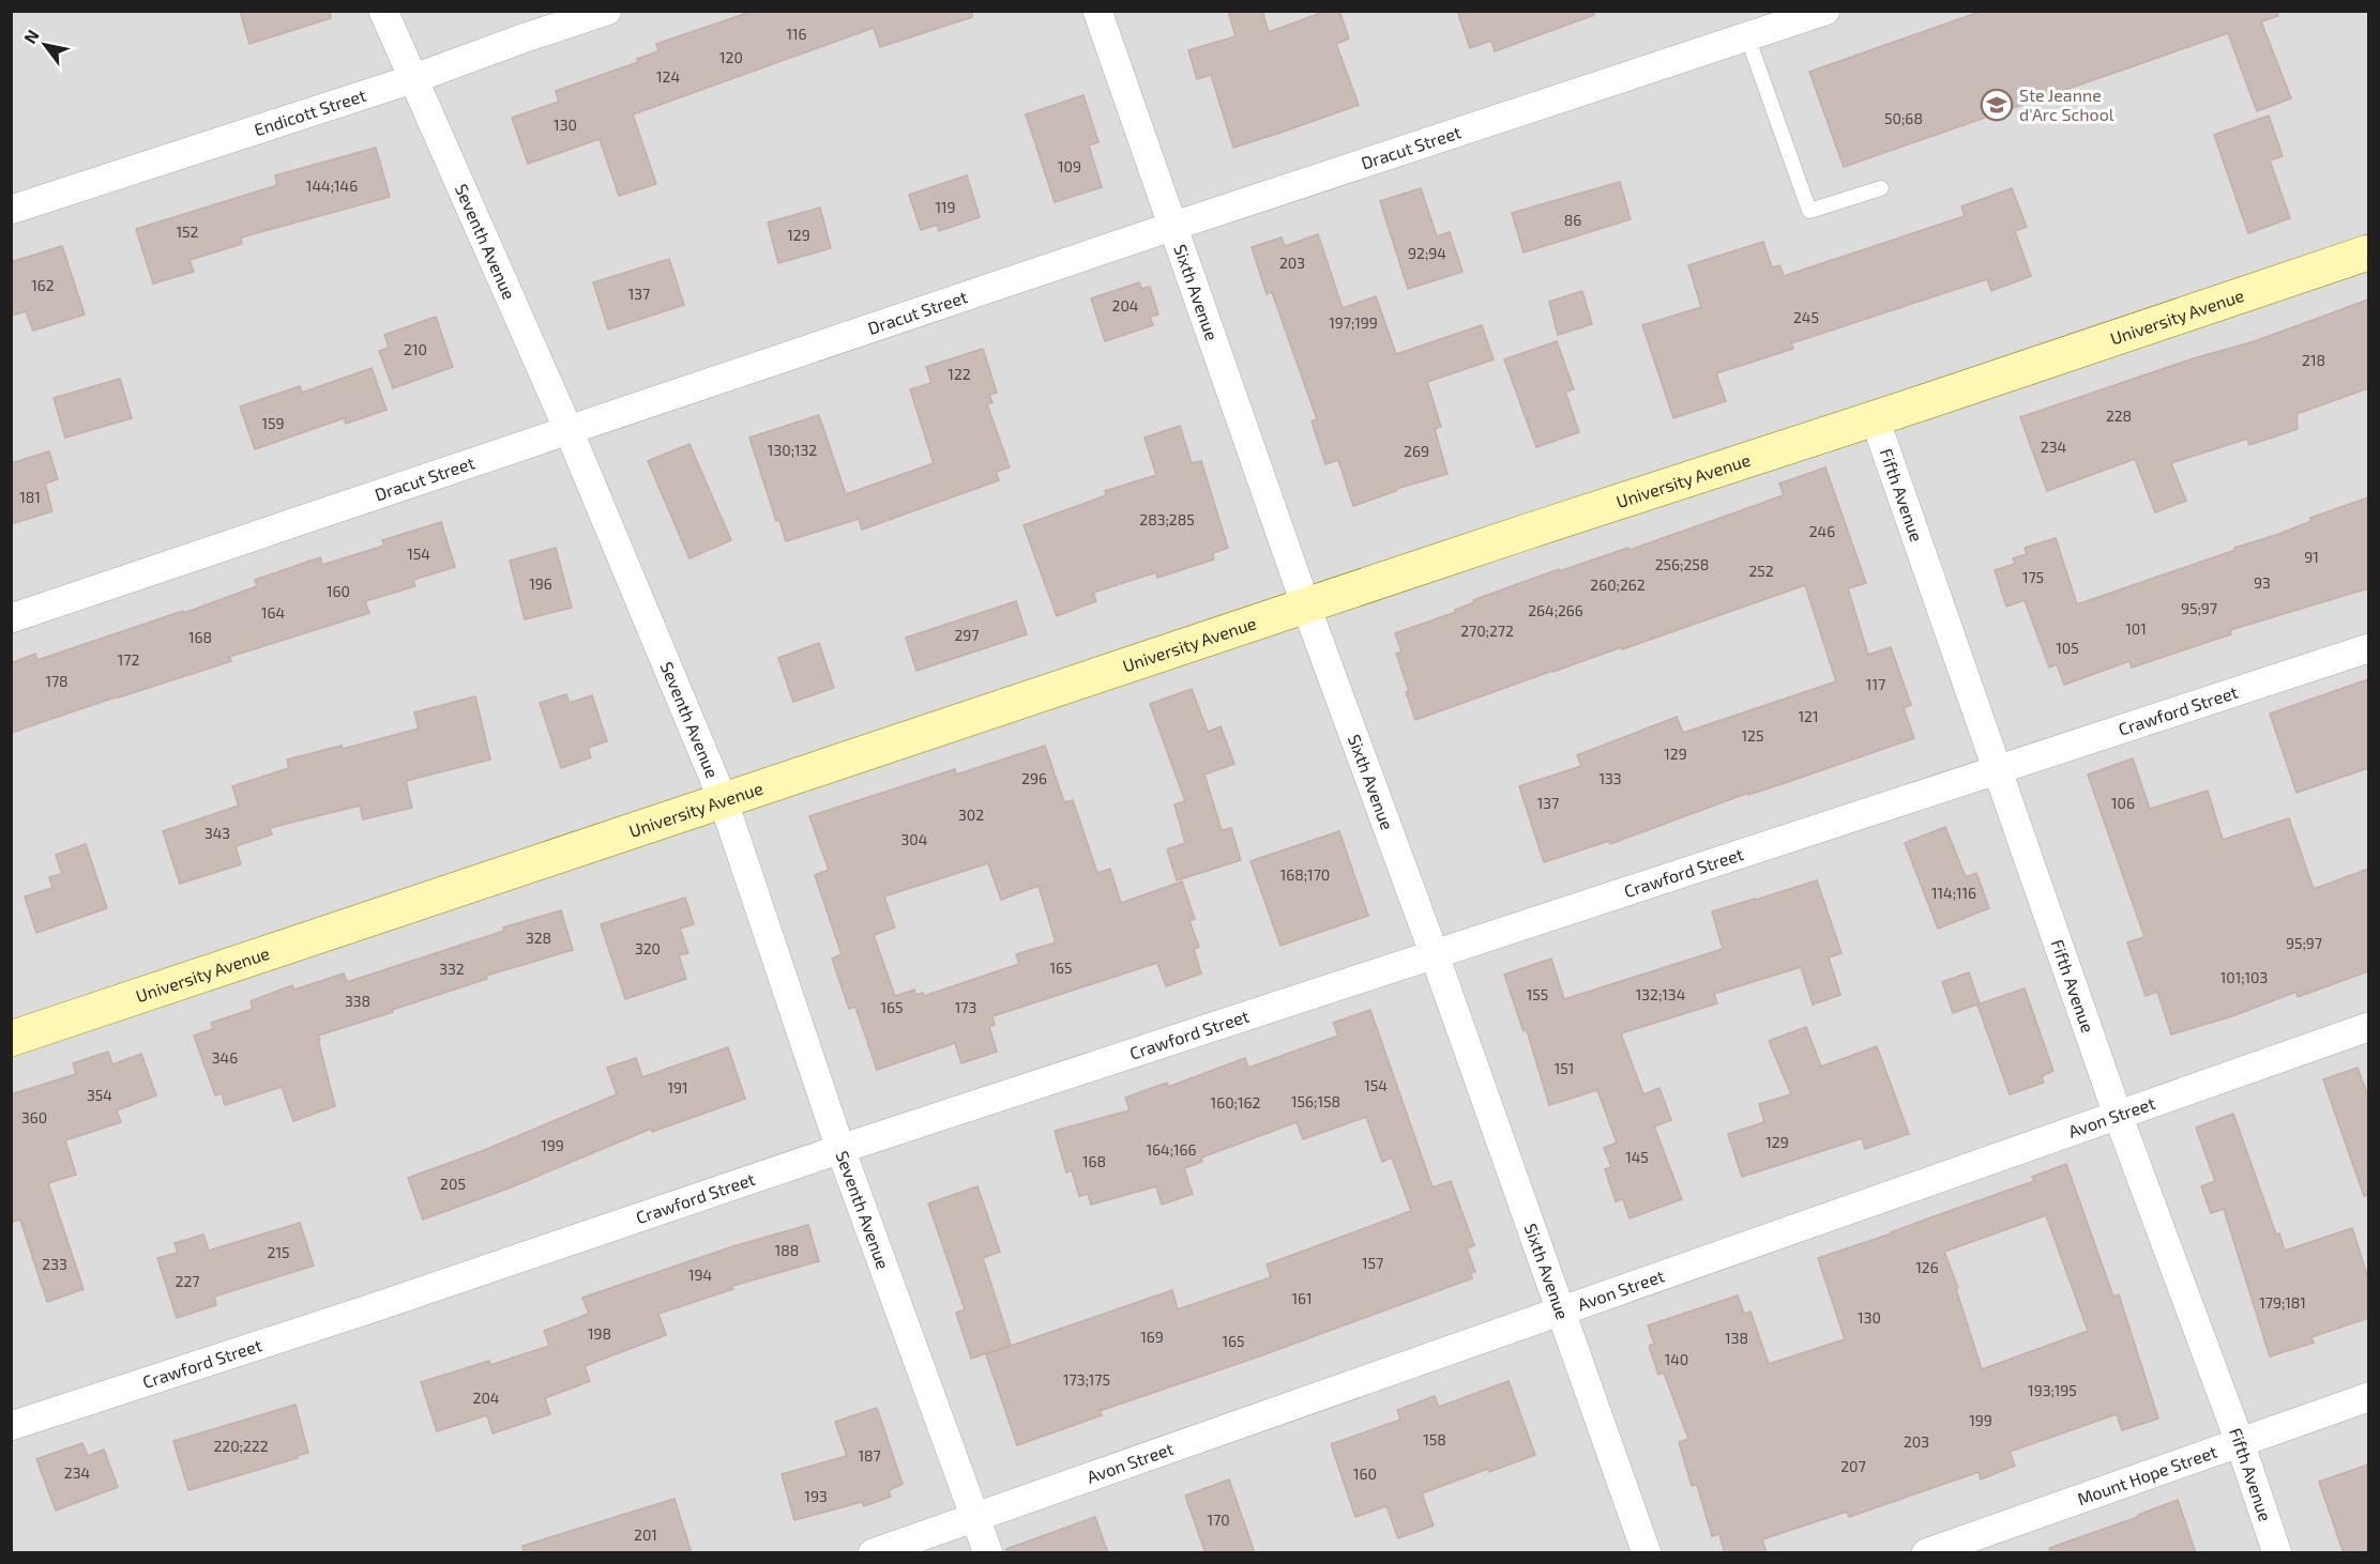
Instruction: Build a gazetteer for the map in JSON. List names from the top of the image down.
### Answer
{
  "streets": {
    "main road": ["University Avenue"],
    "street": [
      "Endicott Street",
      "Dracut Street",
      "Seventh Avenue",
      "Sixth Avenue",
      "Fifth Avenue",
      "Crawford Street",
      "Avon Street",
      "Mount Hope Street"
    ]
  },
  "crossings": [
    ["Endicott Street", "Seventh Avenue"],
    ["Dracut Street", "Seventh Avenue"],
    ["Dracut Street", "Sixth Avenue"],
    ["Seventh Avenue", "University Avenue"],
    ["Seventh Avenue", "Crawford Street"],
    ["Seventh Avenue", "Avon Street"],
    ["Sixth Avenue", "University Avenue"],
    ["Sixth Avenue", "Crawford Street"],
    ["Sixth Avenue", "Avon Street"],
    ["University Avenue", "Fifth Avenue"],
    ["Fifth Avenue", "Crawford Street"],
    ["Fifth Avenue", "Avon Street"],
    ["Fifth Avenue", "Mount Hope Street"]
  ],
  "places": {
    "school or university": ["Ste Jeanne d'Arc School"]
  },
  "house_numbers": [
    "116",
    "120",
    "124",
    "50;68",
    "130",
    "109",
    "144;146",
    "119",
    "86",
    "152",
    "129",
    "92;94",
    "203",
    "162",
    "137",
    "204",
    "245",
    "197;199",
    "210",
    "218",
    "122",
    "228",
    "159",
    "234",
    "130;132",
    "269",
    "181",
    "283;285",
    "246",
    "154",
    "91",
    "256;258",
    "252",
    "175",
    "93",
    "196",
    "260;262",
    "160",
    "95;97",
    "264;266",
    "164",
    "101",
    "270;272",
    "297",
    "168",
    "105",
    "172",
    "178",
    "117",
    "121",
    "125",
    "129",
    "296",
    "133",
    "137",
    "106",
    "302",
    "343",
    "304",
    "168;170",
    "114;116",
    "328",
    "95;97",
    "320",
    "165",
    "332",
    "101;103",
    "155",
    "132;134",
    "338",
    "165",
    "173",
    "346",
    "151",
    "154",
    "191",
    "354",
    "156;158",
    "160;162",
    "360",
    "129",
    "199",
    "164;166",
    "145",
    "168",
    "205",
    "188",
    "215",
    "157",
    "233",
    "126",
    "194",
    "227",
    "161",
    "179;181",
    "130",
    "198",
    "169",
    "138",
    "165",
    "140",
    "173;175",
    "193;195",
    "204",
    "199",
    "158",
    "203",
    "220;222",
    "187",
    "207",
    "234",
    "160",
    "193",
    "170",
    "201"
  ],
  "north": "top left"
}
